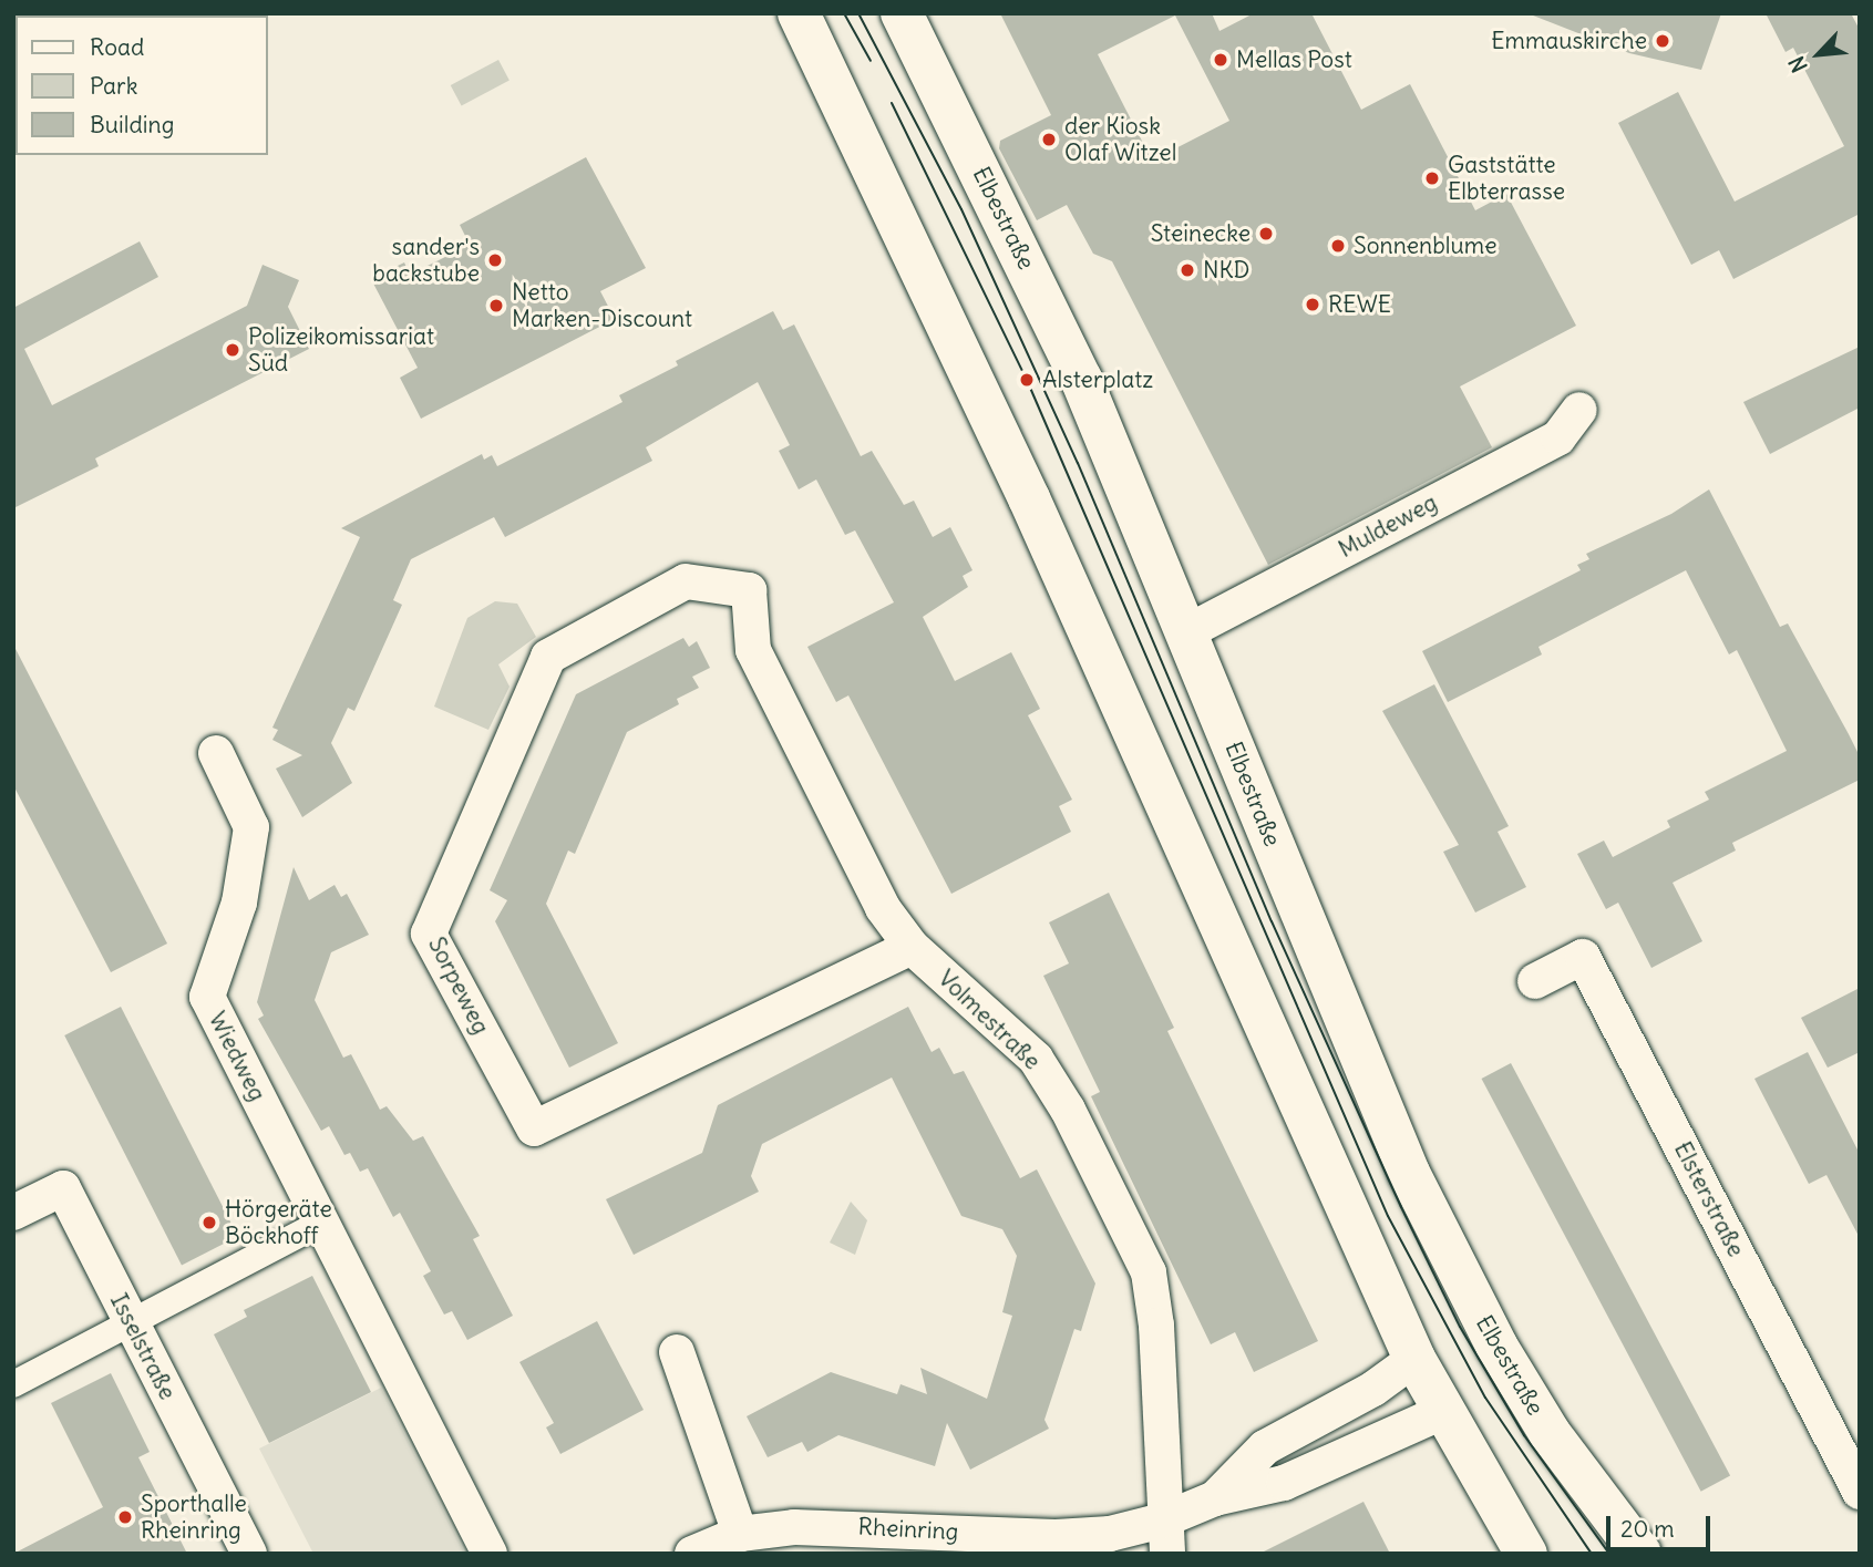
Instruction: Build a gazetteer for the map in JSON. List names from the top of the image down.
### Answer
{
  "streets": {
    "street": [
      "Elbestraße",
      "Muldeweg",
      "Sorpeweg",
      "Volmestraße",
      "Wiedweg",
      "Elsterstraße",
      "Isselstraße",
      "Rheinring"
    ]
  },
  "crossings": [
    ["Elbestraße", "Muldeweg"],
    ["Sorpeweg", "Volmestraße"],
    ["Volmestraße", "Rheinring"]
  ],
  "places": [
    "Emmauskirche",
    "Mellas Post",
    "der Kiosk Olaf Witzel",
    "Gaststätte Elbterrasse",
    "Steinecke",
    "Sonnenblume",
    "sander's backstube",
    "NKD",
    "REWE",
    "Netto Marken-Discount",
    "Polizeikomissariat Süd",
    "Alsterplatz",
    "Hörgeräte Böckhoff",
    "Sporthalle Rheinring"
  ],
  "legend": ["Road", "Park", "Building"],
  "scale_bar": "20 m",
  "north": "bottom left"
}
